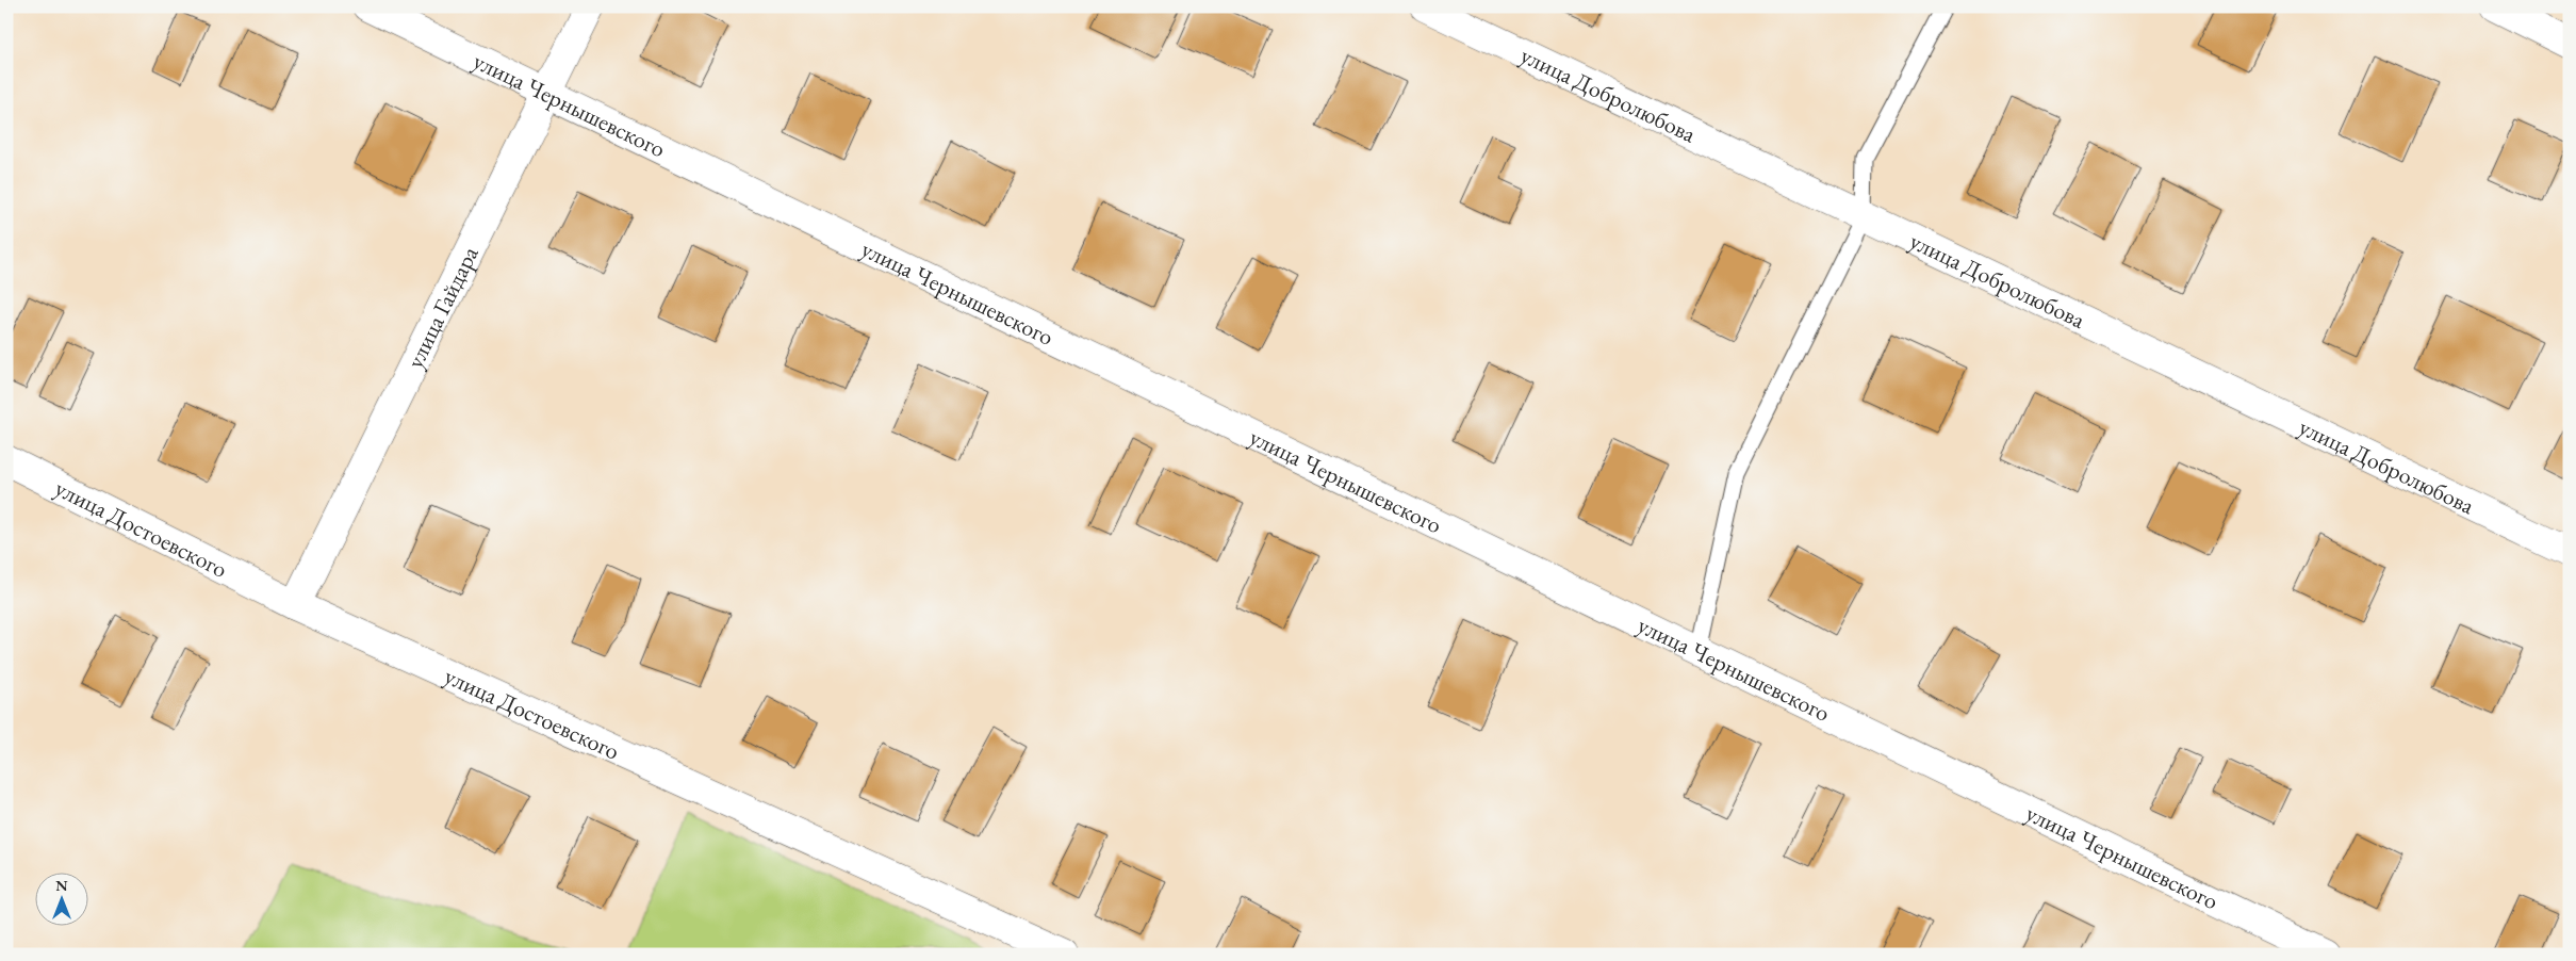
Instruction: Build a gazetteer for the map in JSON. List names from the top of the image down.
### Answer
{
  "streets": {
    "street": [
      "улица Добролюбова",
      "улица Чернышевского",
      "улица Гайдара",
      "улица Достоевского"
    ]
  },
  "crossings": [
    ["улица Чернышевского", "улица Гайдара"],
    ["улица Гайдара", "улица Достоевского"]
  ],
  "north": "top"
}
